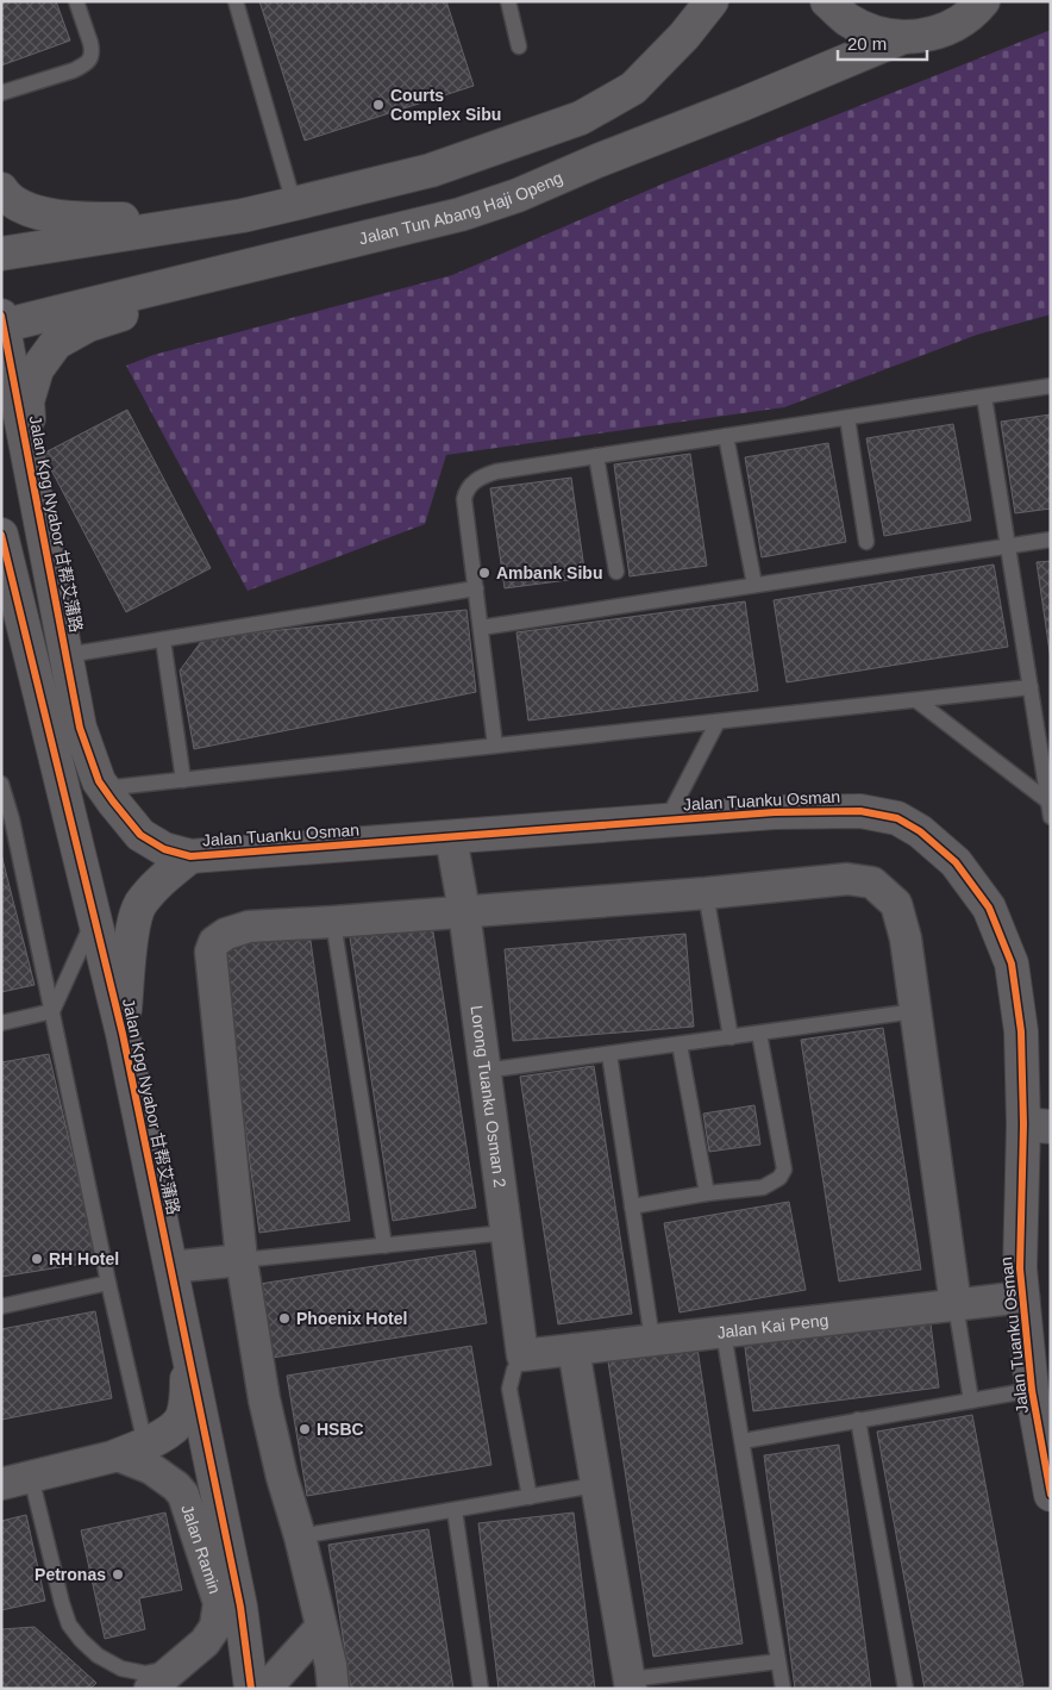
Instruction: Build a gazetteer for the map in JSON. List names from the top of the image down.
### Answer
{
  "streets": {
    "street": [
      "Jalan Tun Abang Haji Openg",
      "Jalan Kpg Nyabor 甘帮艾蒲路",
      "Jalan Tuanku Osman",
      "Lorong Tuanku Osman 2",
      "Jalan Kai Peng",
      "Jalan Ramin"
    ]
  },
  "crossings": [
    ["Jalan Tun Abang Haji Openg", "Jalan Kpg Nyabor 甘帮艾蒲路"],
    ["Jalan Kpg Nyabor 甘帮艾蒲路", "Jalan Tuanku Osman"],
    ["Jalan Kpg Nyabor 甘帮艾蒲路", "Jalan Ramin"],
    ["Jalan Tuanku Osman", "Lorong Tuanku Osman 2"],
    ["Jalan Tuanku Osman", "Jalan Kai Peng"],
    ["Lorong Tuanku Osman 2", "Jalan Kai Peng"]
  ],
  "places": [
    "Courts Complex Sibu",
    "Ambank Sibu",
    "RH Hotel",
    "Phoenix Hotel",
    "HSBC",
    "Petronas"
  ],
  "scale_bar": "20 m"
}
